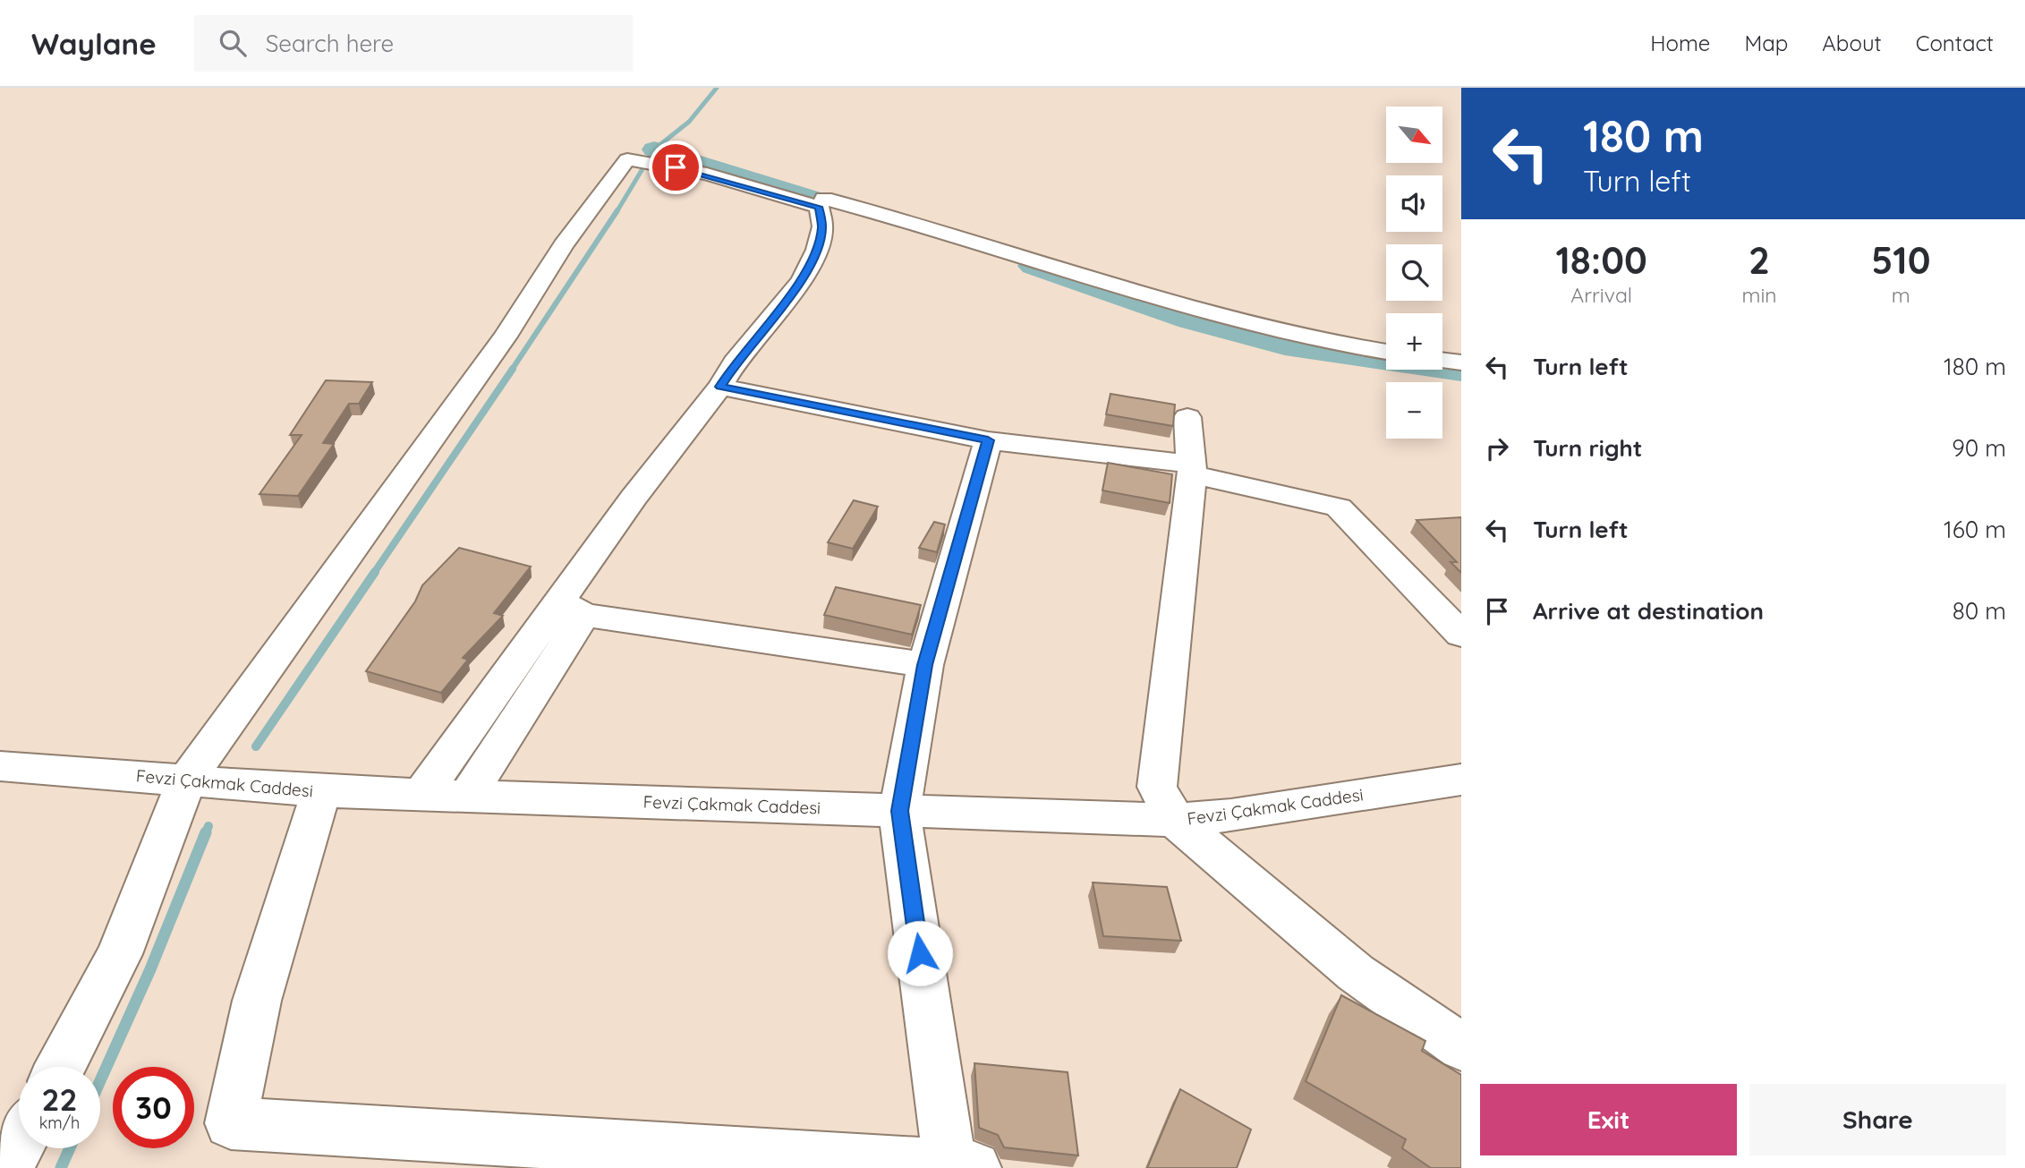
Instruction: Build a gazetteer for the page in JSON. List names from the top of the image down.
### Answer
{
  "streets": {
    "street": ["Fevzi Çakmak Caddesi"]
  },
  "north": "bottom right",
  "page": {
    "header": "Waylane",
    "search": "Search here",
    "nav": [
      "Home",
      "Map",
      "About",
      "Contact"
    ],
    "turn": ["180 m", "Turn left"],
    "map_buttons": ["+", "−"],
    "eta": [
      "18:00",
      "Arrival",
      "2",
      "min",
      "510",
      "m"
    ],
    "list": [
      {
        "name": "Turn left",
        "value": "180 m"
      },
      {
        "name": "Turn right",
        "value": "90 m"
      },
      {
        "name": "Turn left",
        "value": "160 m"
      },
      {
        "name": "Arrive at destination",
        "value": "80 m"
      }
    ],
    "speed": "22 km/h",
    "limit": "30",
    "buttons": ["Exit", "Share"]
  }
}
